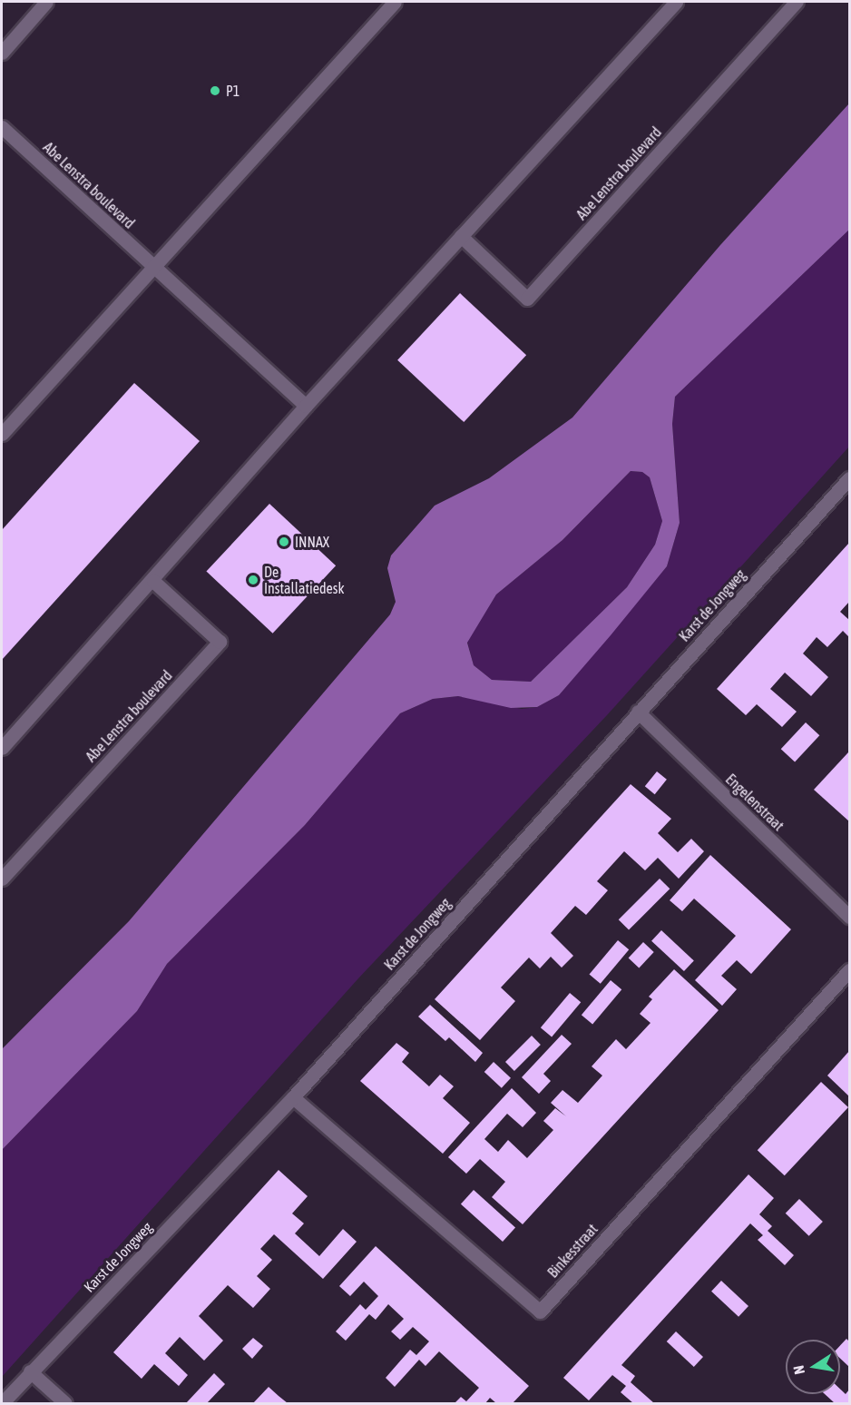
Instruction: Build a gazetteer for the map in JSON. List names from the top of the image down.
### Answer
{
  "streets": {
    "street": [
      "Abe Lenstra boulevard",
      "Karst de Jongweg",
      "Engelenstraat",
      "Binkesstraat"
    ]
  },
  "crossings": [
    ["Karst de Jongweg", "Engelenstraat"],
    ["Karst de Jongweg", "Binkesstraat"]
  ],
  "places": ["P1", "INNAX", "De Installatiedesk"],
  "north": "left"
}
